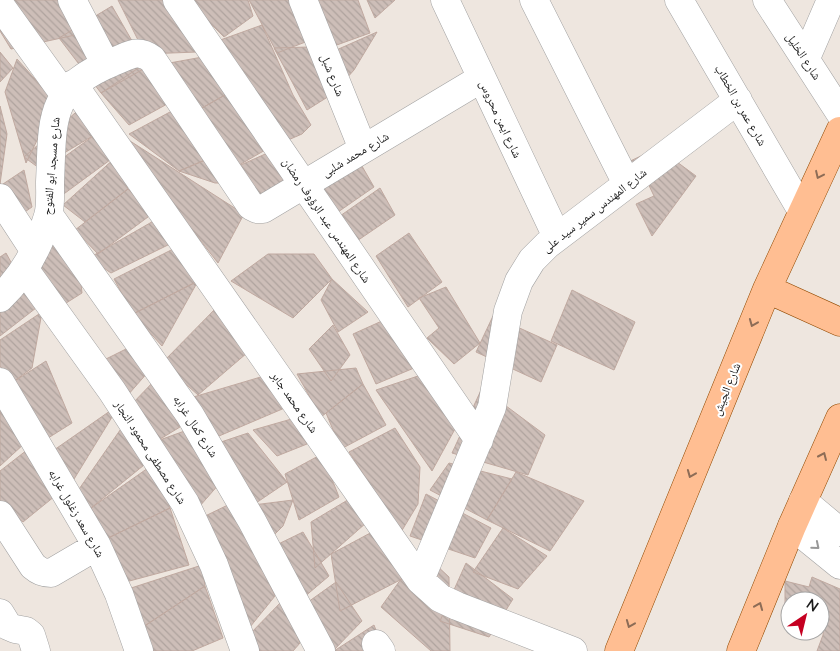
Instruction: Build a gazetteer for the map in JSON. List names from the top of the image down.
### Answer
{
  "streets": {
    "main road": ["شارع الجيش"],
    "street": [
      "شارع الخليل",
      "شارع شبل",
      "شارع عمر بن الخطاب",
      "شارع ايمن محروس",
      "شارع محمد شلبى",
      "شارع مسجد ابو الفتوح",
      "شارع المهندس سمير سيد على",
      "شارع المهندس عبد الرؤوف رمضان",
      "شارع محمد جابر",
      "شارع كمال غرابه",
      "شارع مصطفى محمود النجار",
      "شارع سعد زغلول غرابه"
    ]
  },
  "crossings": [
    ["شارع شبل", "شارع محمد شلبى"],
    ["شارع عمر بن الخطاب", "شارع المهندس سمير سيد على"],
    ["شارع عمر بن الخطاب", "شارع الجيش"],
    ["شارع ايمن محروس", "شارع محمد شلبى"],
    ["شارع ايمن محروس", "شارع المهندس سمير سيد على"],
    ["شارع محمد شلبى", "شارع المهندس عبد الرؤوف رمضان"],
    ["شارع مسجد ابو الفتوح", "شارع محمد جابر"],
    ["شارع مسجد ابو الفتوح", "شارع كمال غرابه"],
    ["شارع مسجد ابو الفتوح", "شارع مصطفى محمود النجار"],
    ["شارع المهندس سمير سيد على", "شارع المهندس عبد الرؤوف رمضان"],
    ["شارع المهندس سمير سيد على", "شارع محمد جابر"]
  ],
  "north": "top right"
}
